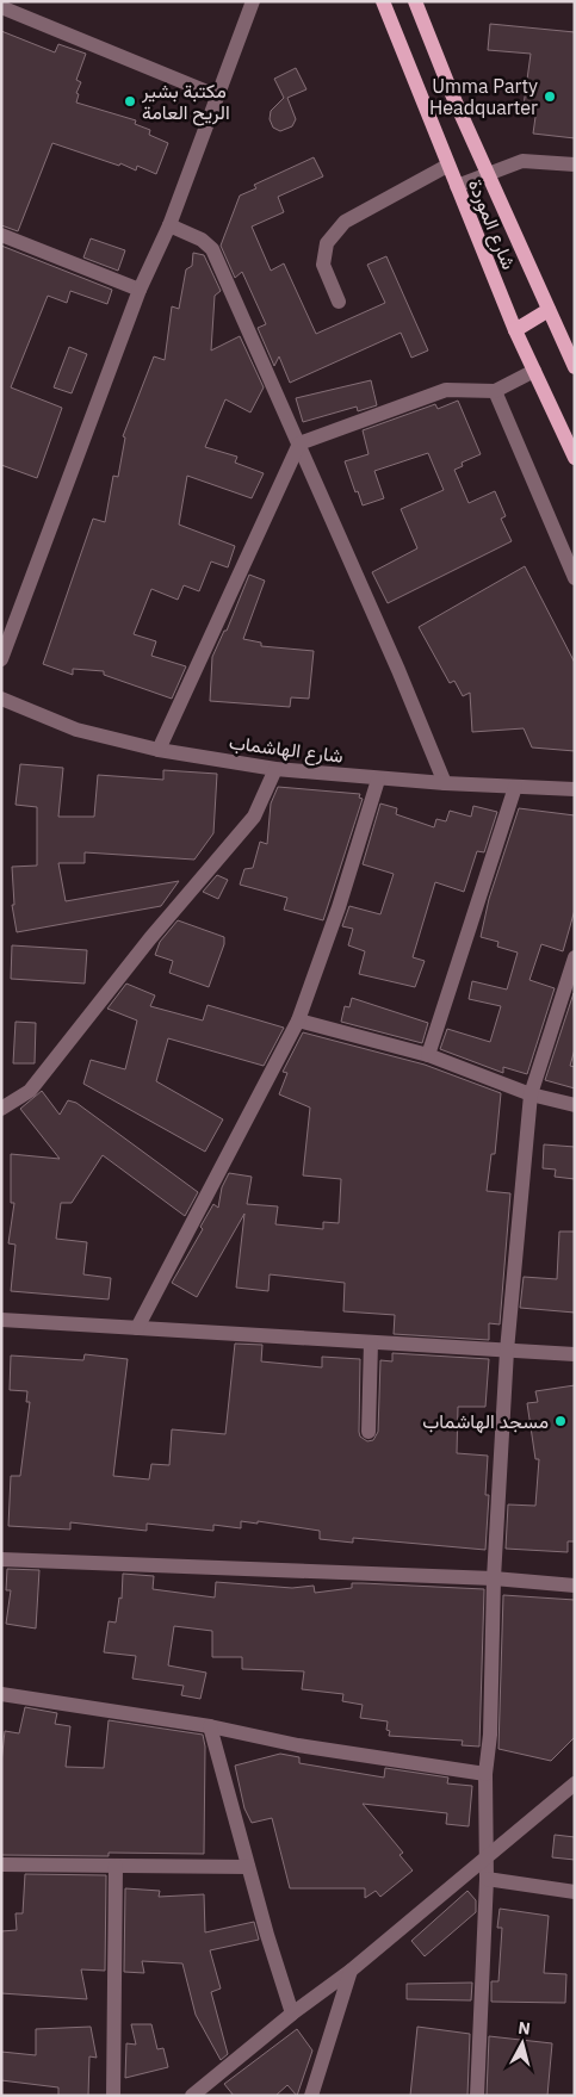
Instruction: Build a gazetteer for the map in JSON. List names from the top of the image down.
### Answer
{
  "streets": {
    "main road": ["شارع الموردة"],
    "street": ["شارع الهاشماب"]
  },
  "places": ["Umma Party Headquarter", "مكتبة بشير الريح العامة", "مسجد الهاشماب"],
  "north": "top"
}
